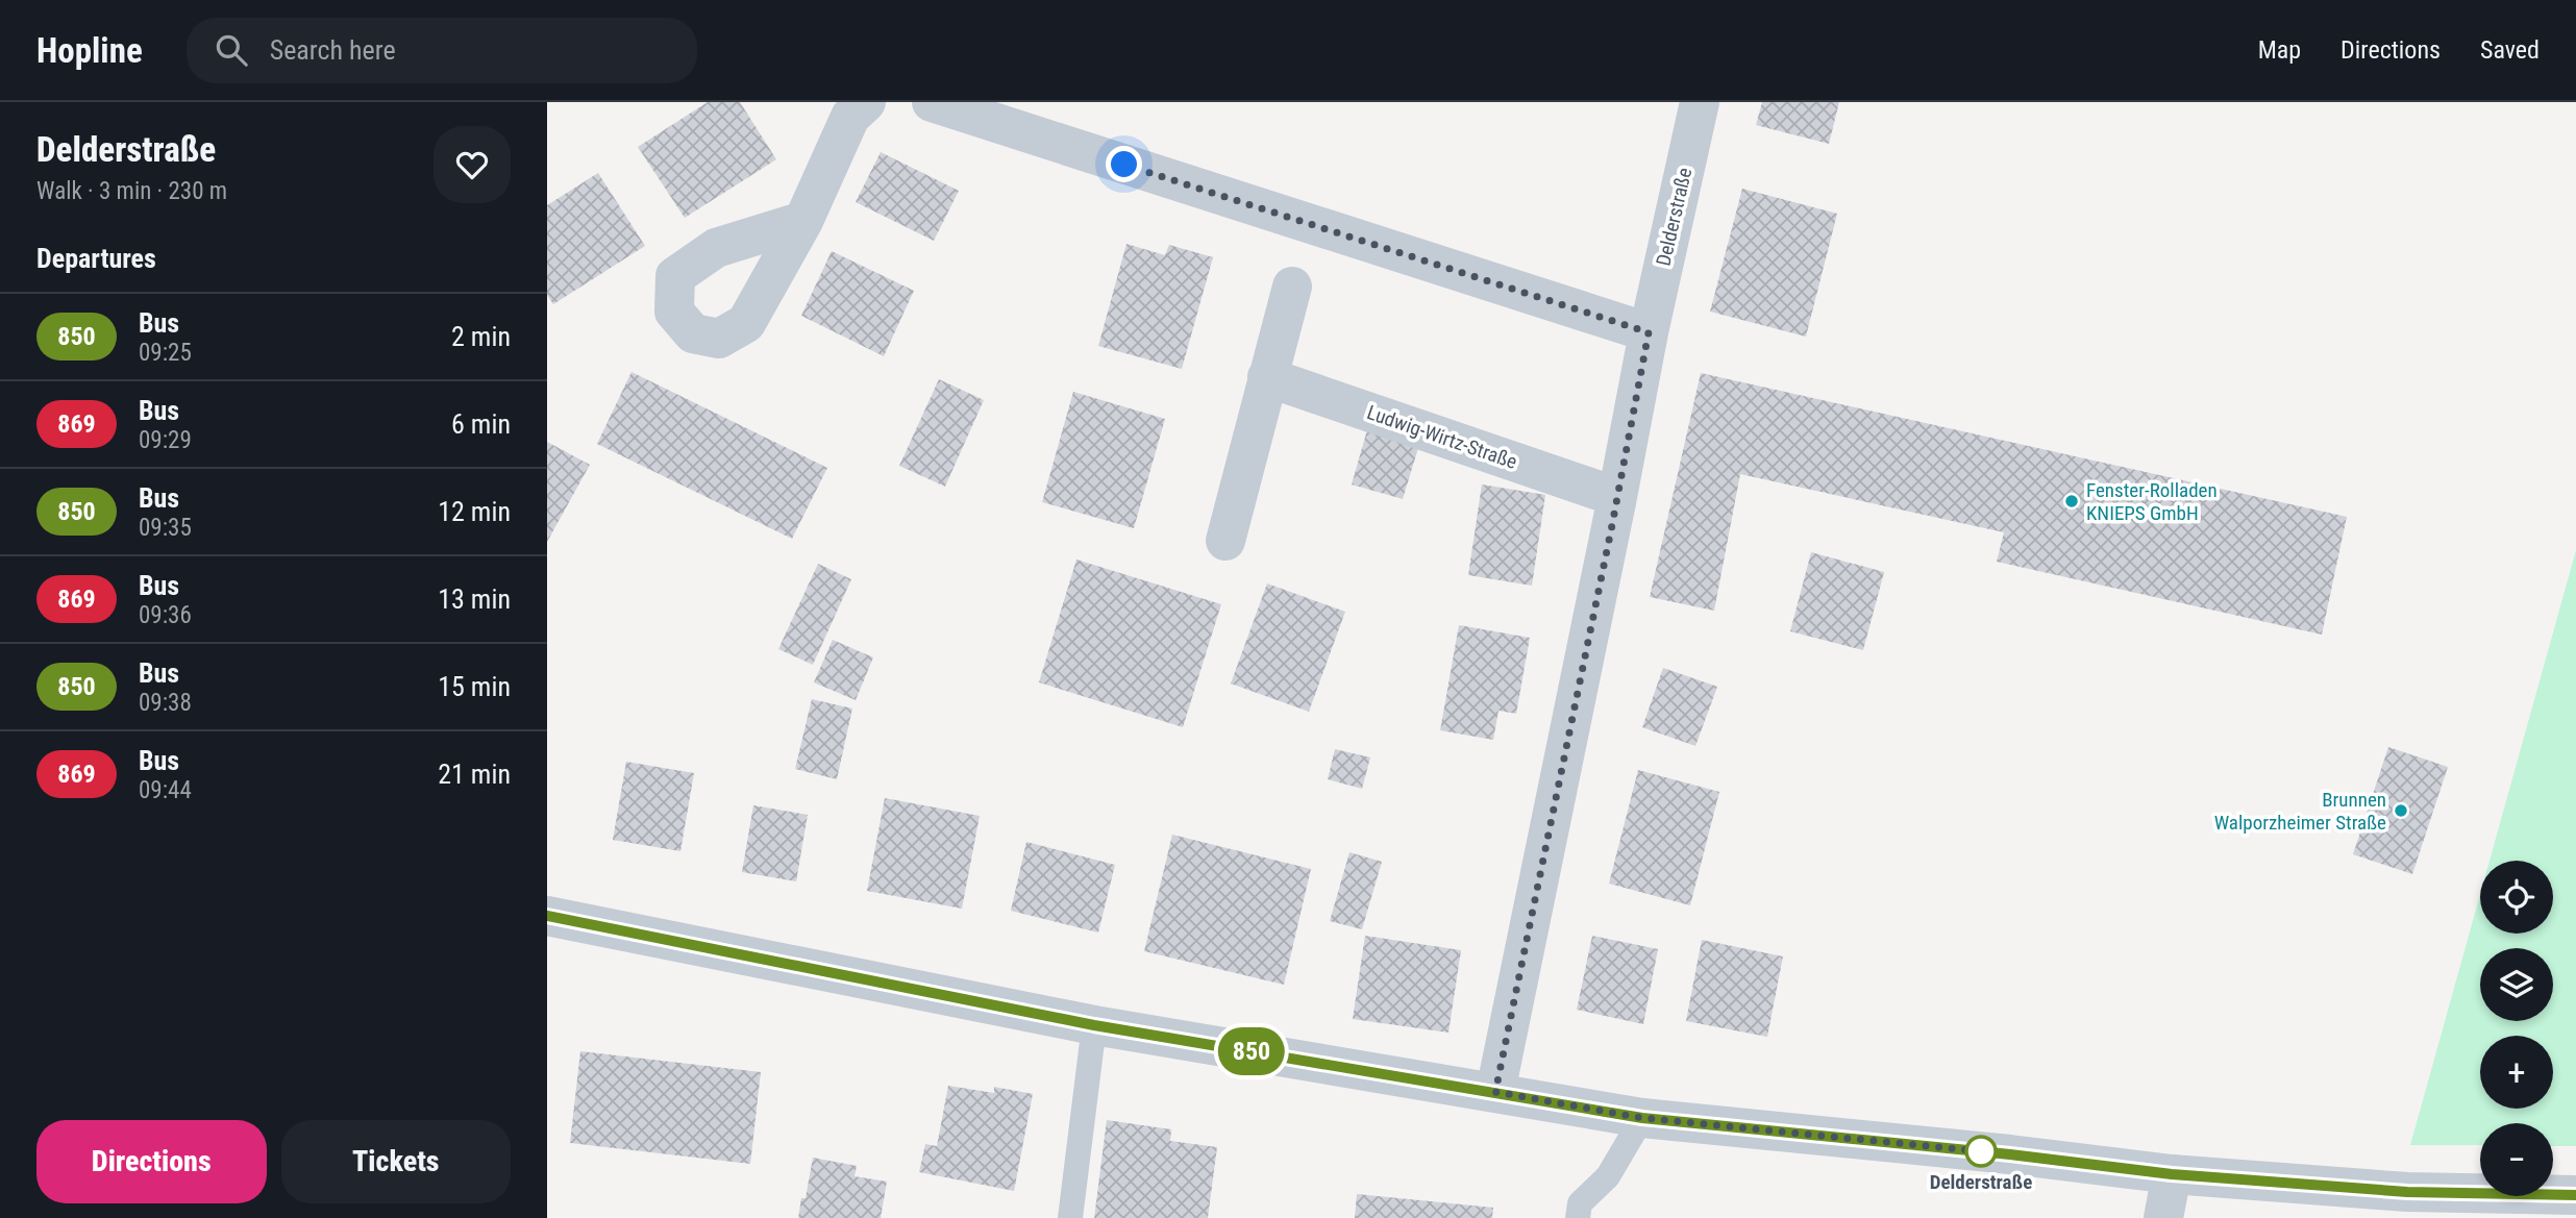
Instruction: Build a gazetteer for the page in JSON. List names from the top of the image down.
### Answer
{
  "streets": {
    "street": ["Delderstraße", "Ludwig-Wirtz-Straße"]
  },
  "crossings": [
    ["Delderstraße", "Ludwig-Wirtz-Straße"]
  ],
  "places": ["Fenster-Rolladen KNIEPS GmbH", "Brunnen Walporzheimer Straße", "Delderstraße"],
  "lines": ["bus line 850"],
  "page": {
    "header": "Hopline",
    "search": "Search here",
    "nav": ["Map", "Directions", "Saved"],
    "heading": [
      ["Delderstraße", "Walk · 3 min · 230 m"],
      "Departures"
    ],
    "on_map": "850",
    "list": [
      {
        "mark": "850",
        "name": "Bus",
        "note": "09:25",
        "value": "2 min"
      },
      {
        "mark": "869",
        "name": "Bus",
        "note": "09:29",
        "value": "6 min"
      },
      {
        "mark": "850",
        "name": "Bus",
        "note": "09:35",
        "value": "12 min"
      },
      {
        "mark": "869",
        "name": "Bus",
        "note": "09:36",
        "value": "13 min"
      },
      {
        "mark": "850",
        "name": "Bus",
        "note": "09:38",
        "value": "15 min"
      },
      {
        "mark": "869",
        "name": "Bus",
        "note": "09:44",
        "value": "21 min"
      }
    ],
    "map_buttons": ["+", "−"],
    "buttons": ["Directions", "Tickets"]
  }
}
